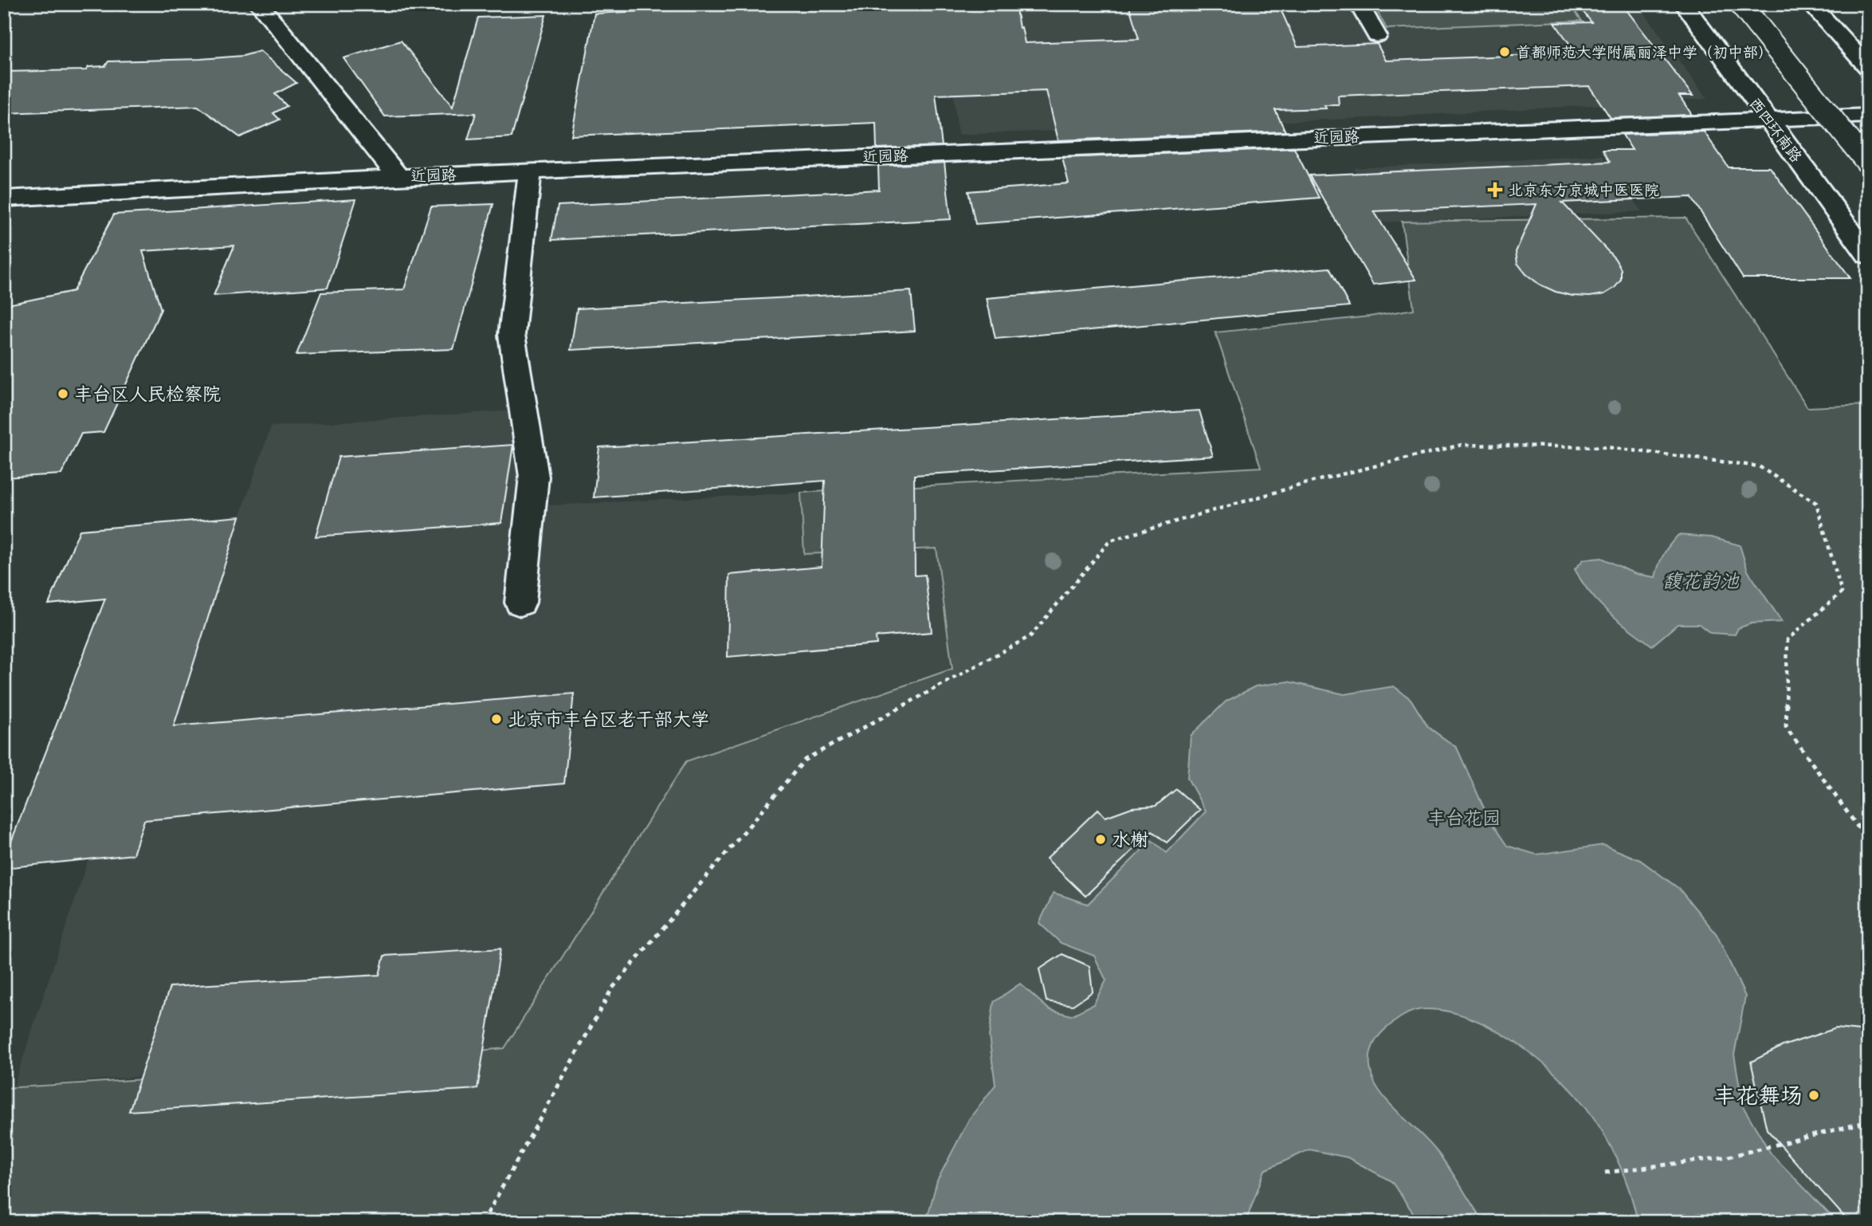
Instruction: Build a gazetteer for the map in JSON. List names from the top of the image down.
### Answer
{
  "streets": {
    "main road": ["西四环南路", "近园路"]
  },
  "crossings": [
    ["西四环南路", "近园路"]
  ],
  "water": ["馥花韵池"],
  "parks": ["丰台花园"],
  "places": {
    "other": [
      "首都师范大学附属丽泽中学（初中部）",
      "丰台区人民检察院",
      "北京市丰台区老干部大学",
      "水榭",
      "丰花舞场"
    ],
    "health": ["北京东方京城中医医院"]
  }
}
